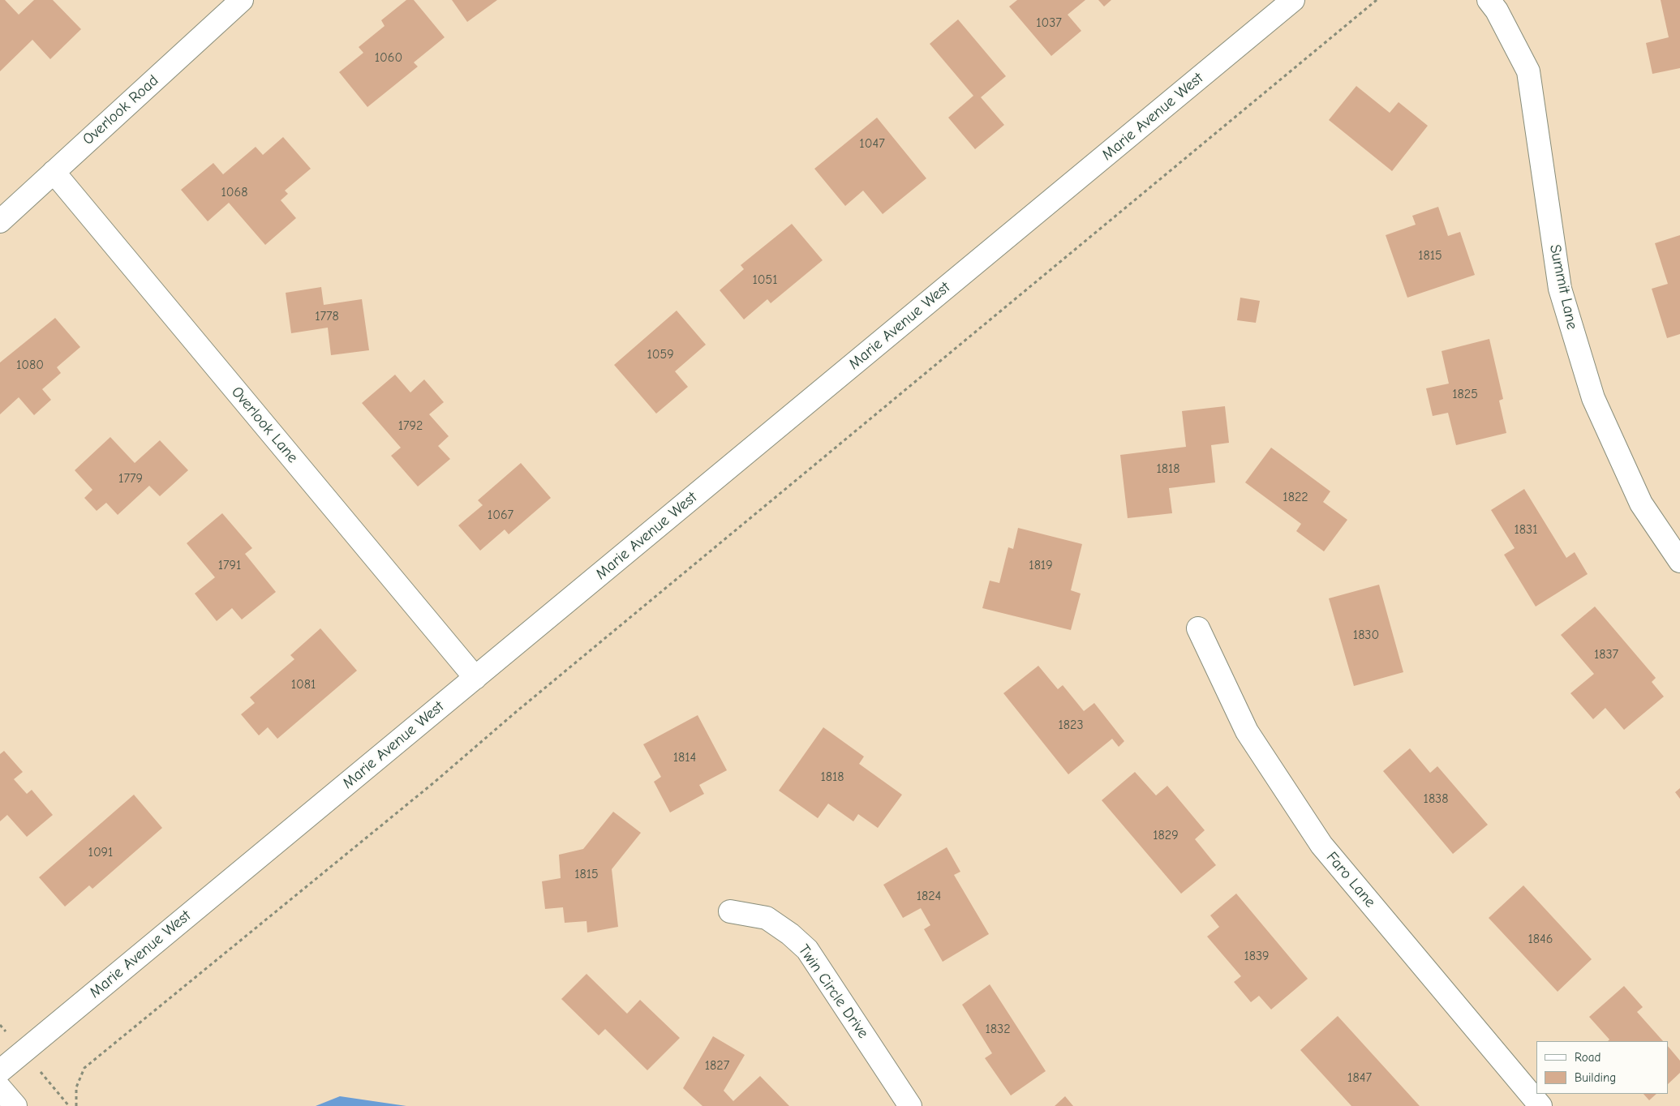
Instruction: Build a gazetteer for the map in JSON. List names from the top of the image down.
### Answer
{
  "streets": {
    "street": [
      "Overlook Road",
      "Marie Avenue West",
      "Summit Lane",
      "Overlook Lane",
      "Faro Lane",
      "Twin Circle Drive"
    ]
  },
  "crossings": [
    ["Overlook Road", "Overlook Lane"],
    ["Marie Avenue West", "Overlook Lane"]
  ],
  "house_numbers": [
    "1037",
    "1060",
    "1047",
    "1068",
    "1815",
    "1051",
    "1778",
    "1059",
    "1080",
    "1825",
    "1792",
    "1818",
    "1779",
    "1822",
    "1067",
    "1831",
    "1791",
    "1819",
    "1830",
    "1837",
    "1081",
    "1823",
    "1814",
    "1818",
    "1838",
    "1829",
    "1091",
    "1815",
    "1824",
    "1846",
    "1839",
    "1832",
    "1827",
    "1847"
  ],
  "legend": ["Road", "Building"]
}
